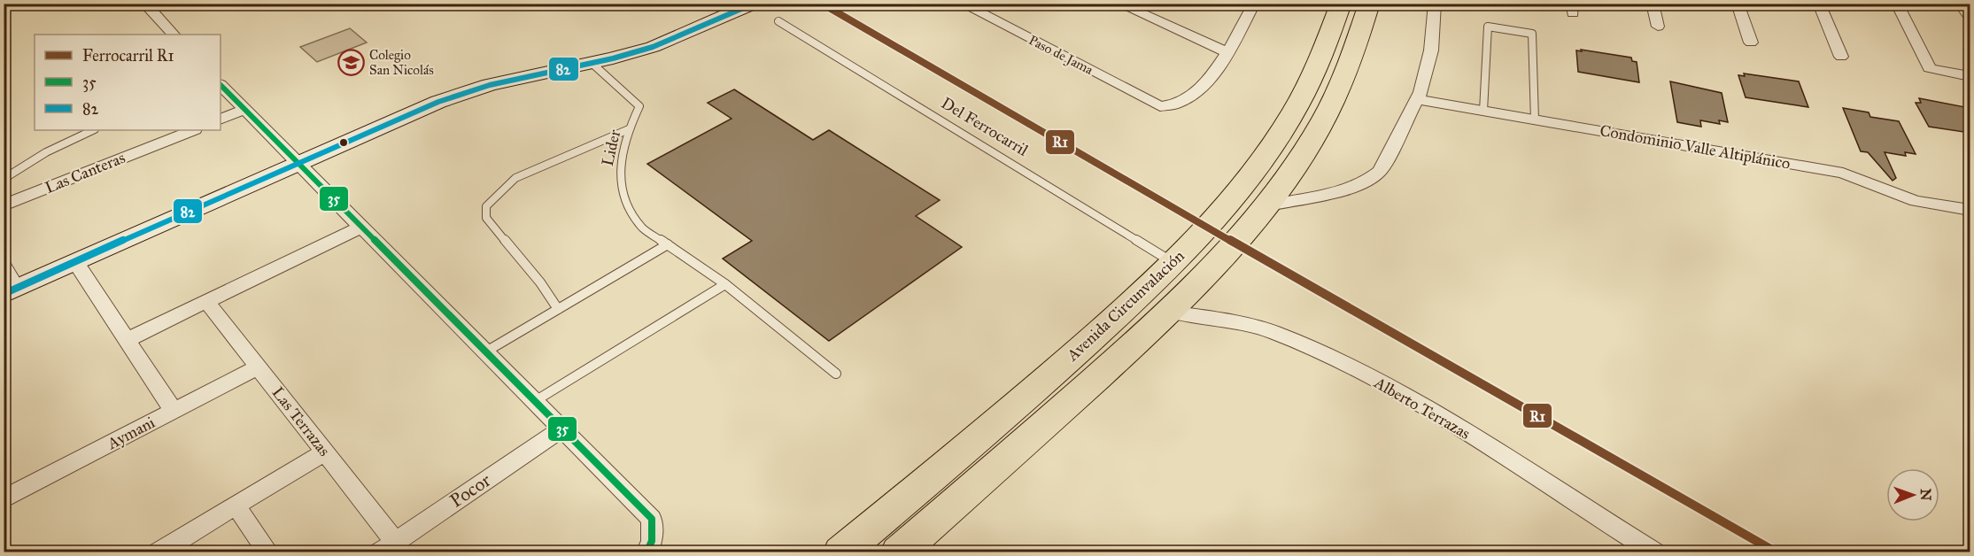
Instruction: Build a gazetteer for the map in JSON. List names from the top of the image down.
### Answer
{
  "streets": {
    "highway": ["Avenida Circunvalación"],
    "street": [
      "Paso de Jama",
      "Condominio Valle Altiplánico",
      "Las Canteras",
      "Alberto Terrazas",
      "Las Terrazas",
      "Aymani",
      "Pocor"
    ],
    "lane": ["Del Ferrocarril", "Lider"]
  },
  "crossings": [
    ["Del Ferrocarril", "Avenida Circunvalación"],
    ["Avenida Circunvalación", "Alberto Terrazas"],
    ["Las Terrazas", "Aymani"],
    ["Las Terrazas", "Pocor"]
  ],
  "places": {
    "school or university": ["Colegio San Nicolás"]
  },
  "lines": ["rail line R1", "transit line 82", "transit line 35"],
  "legend": ["Ferrocarril R1", "35", "82"],
  "north": "right"
}
